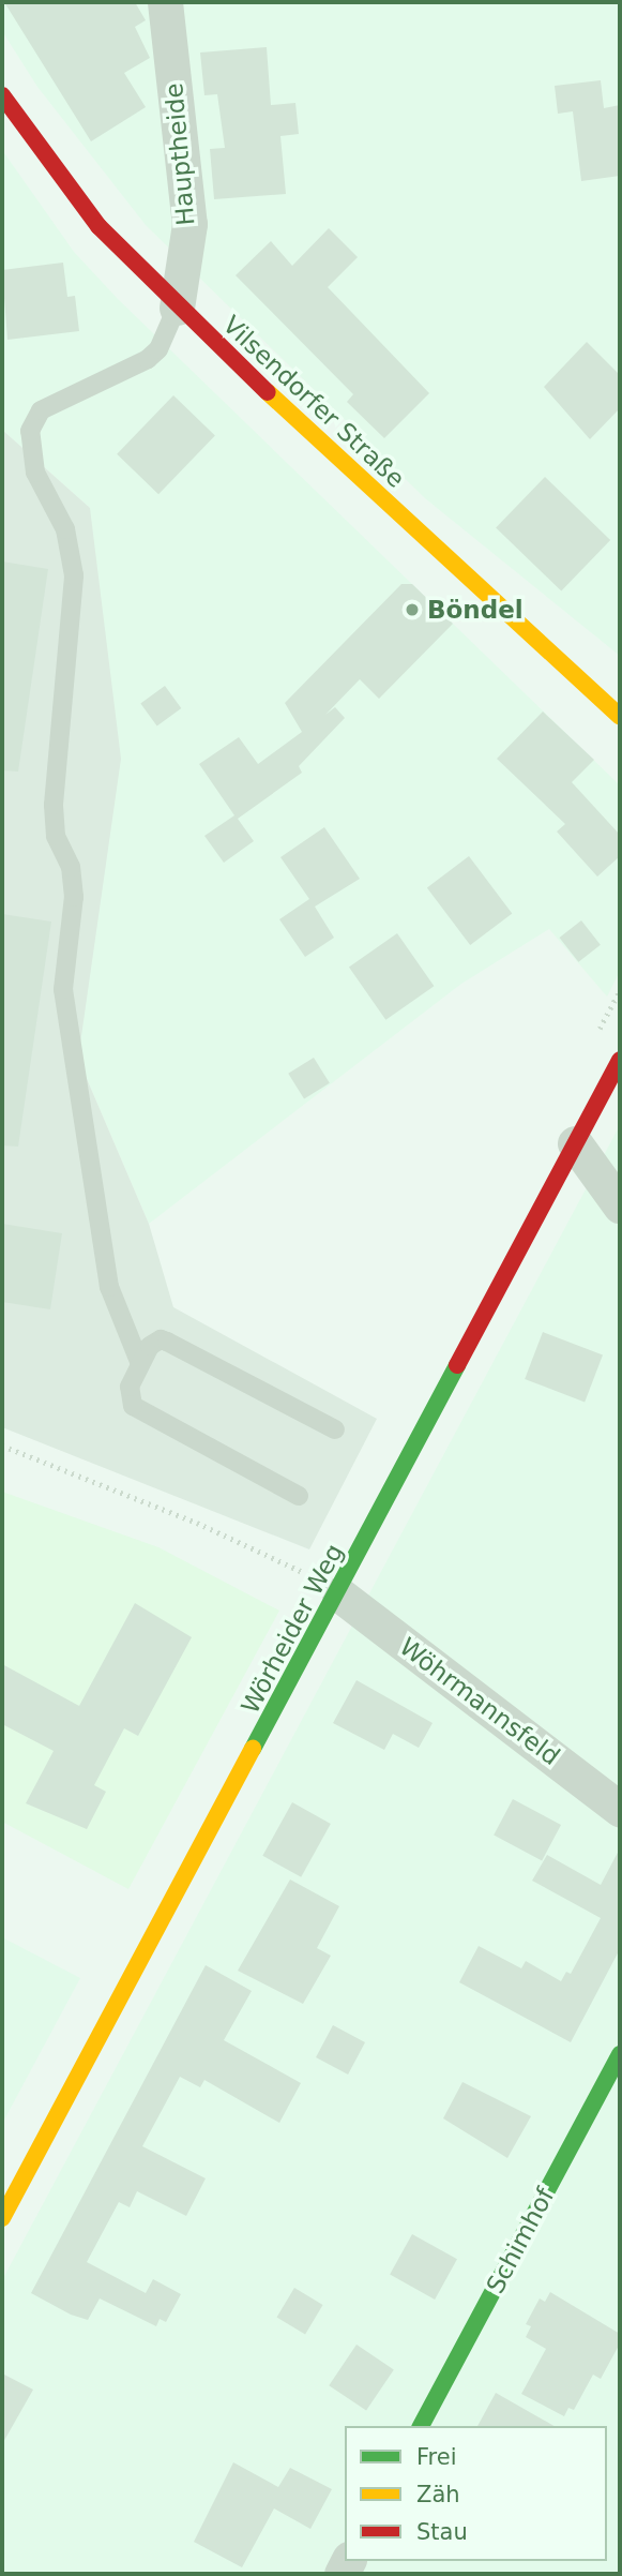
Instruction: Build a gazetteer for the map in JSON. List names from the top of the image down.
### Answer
{
  "streets": {
    "street": [
      "Hauptheide",
      "Vilsendorfer Straße",
      "Wörheider Weg",
      "Wöhrmannsfeld",
      "Schimhof"
    ]
  },
  "crossings": [
    ["Hauptheide", "Vilsendorfer Straße"],
    ["Wörheider Weg", "Wöhrmannsfeld"]
  ],
  "places": ["Böndel"],
  "legend": ["Frei", "Zäh", "Stau"]
}
